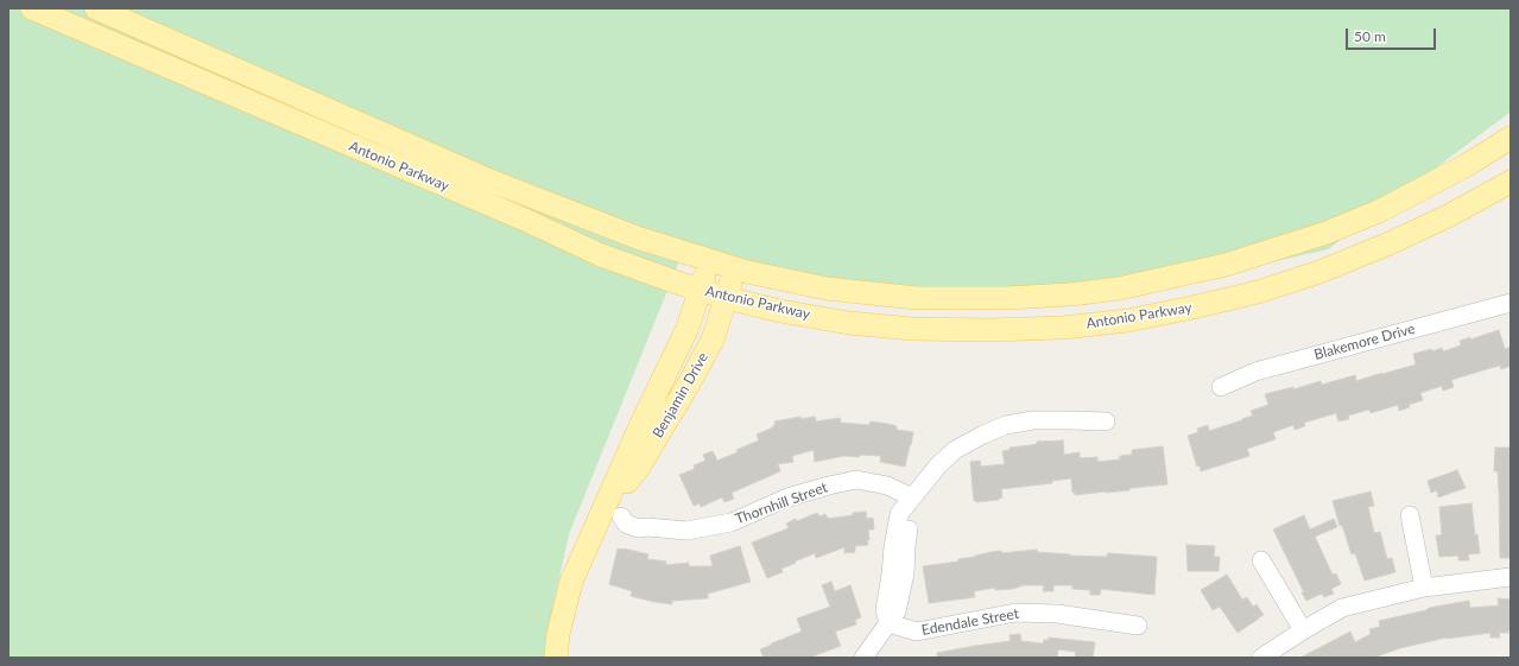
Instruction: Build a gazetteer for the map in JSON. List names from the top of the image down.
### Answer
{
  "streets": {
    "main road": ["Antonio Parkway", "Benjamin Drive"],
    "street": ["Blakemore Drive", "Thornhill Street", "Edendale Street"]
  },
  "crossings": [
    ["Antonio Parkway", "Benjamin Drive"],
    ["Benjamin Drive", "Thornhill Street"]
  ],
  "scale_bar": "50 m"
}
